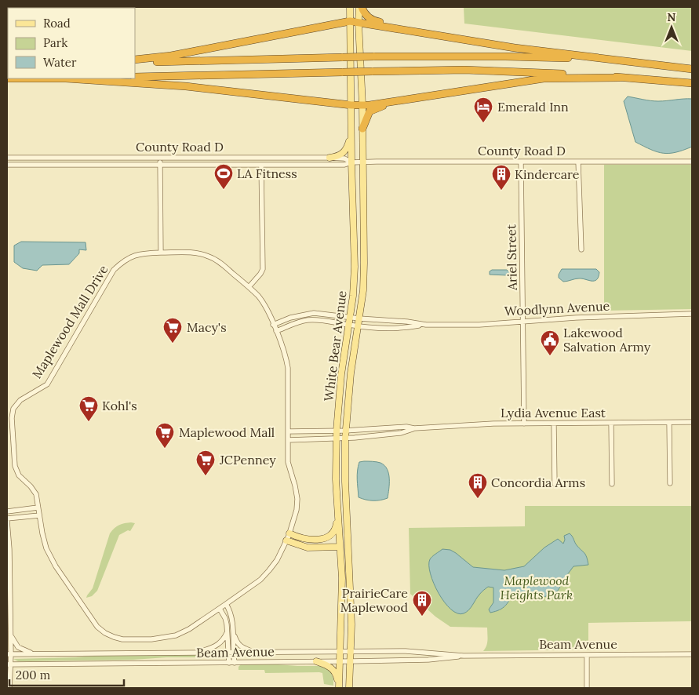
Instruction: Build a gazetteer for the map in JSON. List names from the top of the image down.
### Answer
{
  "streets": {
    "main road": ["White Bear Avenue"],
    "street": [
      "County Road D",
      "Ariel Street",
      "Woodlynn Avenue",
      "Maplewood Mall Drive",
      "Lydia Avenue East",
      "Beam Avenue"
    ]
  },
  "crossings": [
    ["County Road D", "Ariel Street"],
    ["County Road D", "White Bear Avenue"],
    ["Ariel Street", "Woodlynn Avenue"],
    ["Ariel Street", "Lydia Avenue East"],
    ["Woodlynn Avenue", "White Bear Avenue"],
    ["White Bear Avenue", "Lydia Avenue East"],
    ["White Bear Avenue", "Beam Avenue"]
  ],
  "parks": ["Maplewood Heights Park"],
  "places": {
    "hotel": ["Emerald Inn"],
    "sports": ["LA Fitness"],
    "building": ["Kindercare", "Concordia Arms", "PrairieCare Maplewood"],
    "supermarket": [
      "Macy's",
      "Kohl's",
      "Maplewood Mall",
      "JCPenney"
    ],
    "public building": ["Lakewood Salvation Army"]
  },
  "legend": ["Road", "Park", "Water"],
  "scale_bar": "200 m",
  "north": "top"
}
